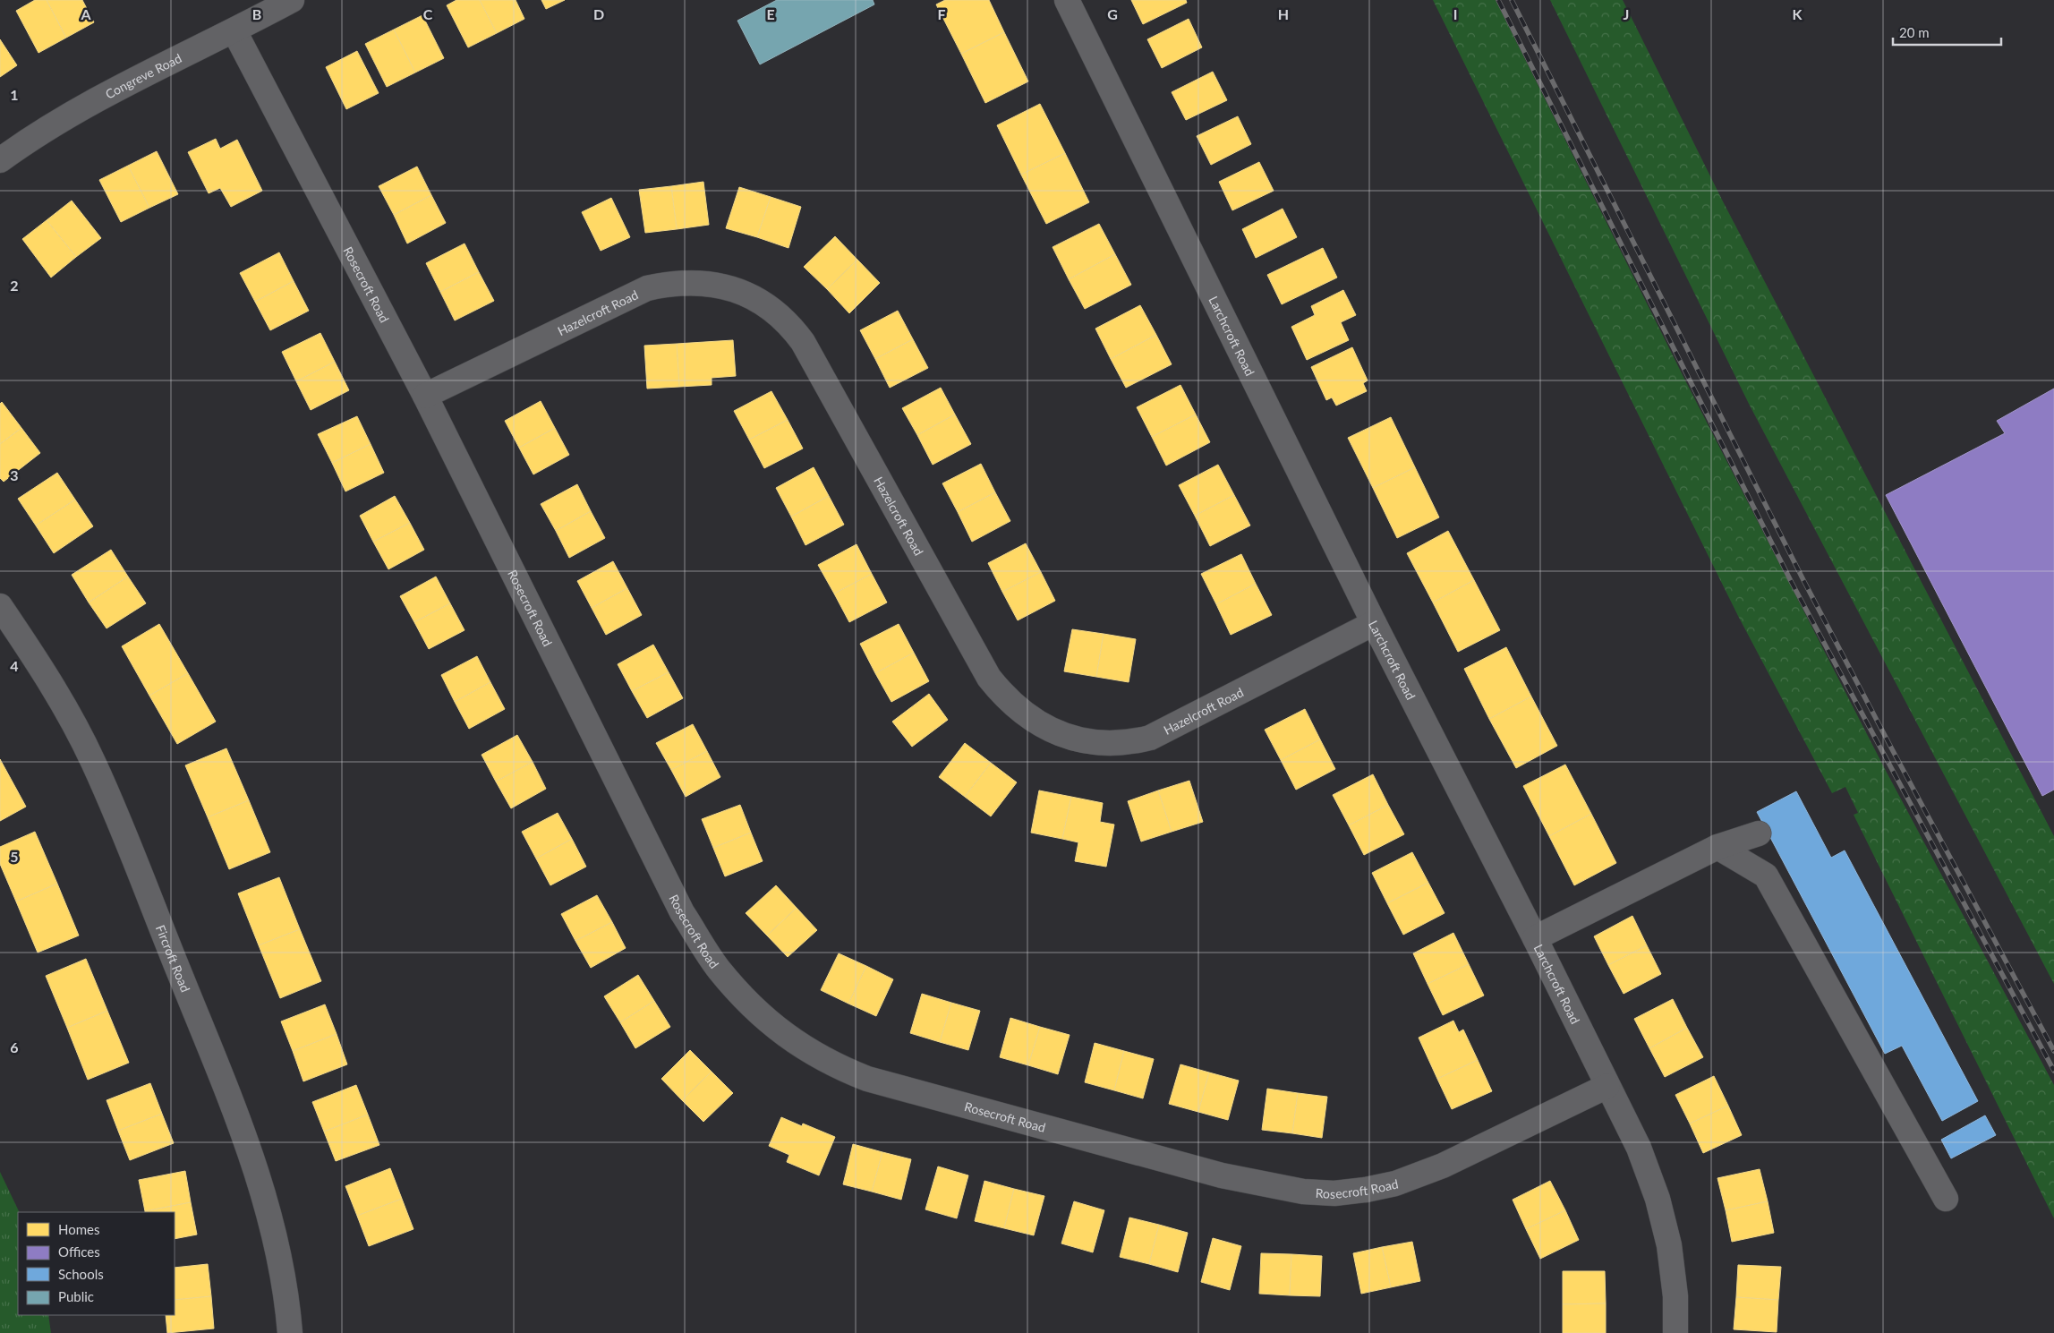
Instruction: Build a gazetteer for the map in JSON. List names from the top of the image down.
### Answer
{
  "streets": {
    "street": [
      "Congreve Road",
      "Rosecroft Road",
      "Hazelcroft Road",
      "Larchcroft Road",
      "Fircroft Road"
    ]
  },
  "crossings": [
    ["Congreve Road", "Rosecroft Road"],
    ["Rosecroft Road", "Hazelcroft Road"],
    ["Rosecroft Road", "Larchcroft Road"],
    ["Hazelcroft Road", "Larchcroft Road"]
  ],
  "legend": [
    "Homes",
    "Offices",
    "Schools",
    "Public"
  ],
  "scale_bar": "20 m",
  "grid": {
    "columns": [
      "A",
      "B",
      "C",
      "D",
      "E",
      "F",
      "G",
      "H",
      "I",
      "J",
      "K"
    ],
    "rows": [
      "1",
      "2",
      "3",
      "4",
      "5",
      "6"
    ]
  }
}
